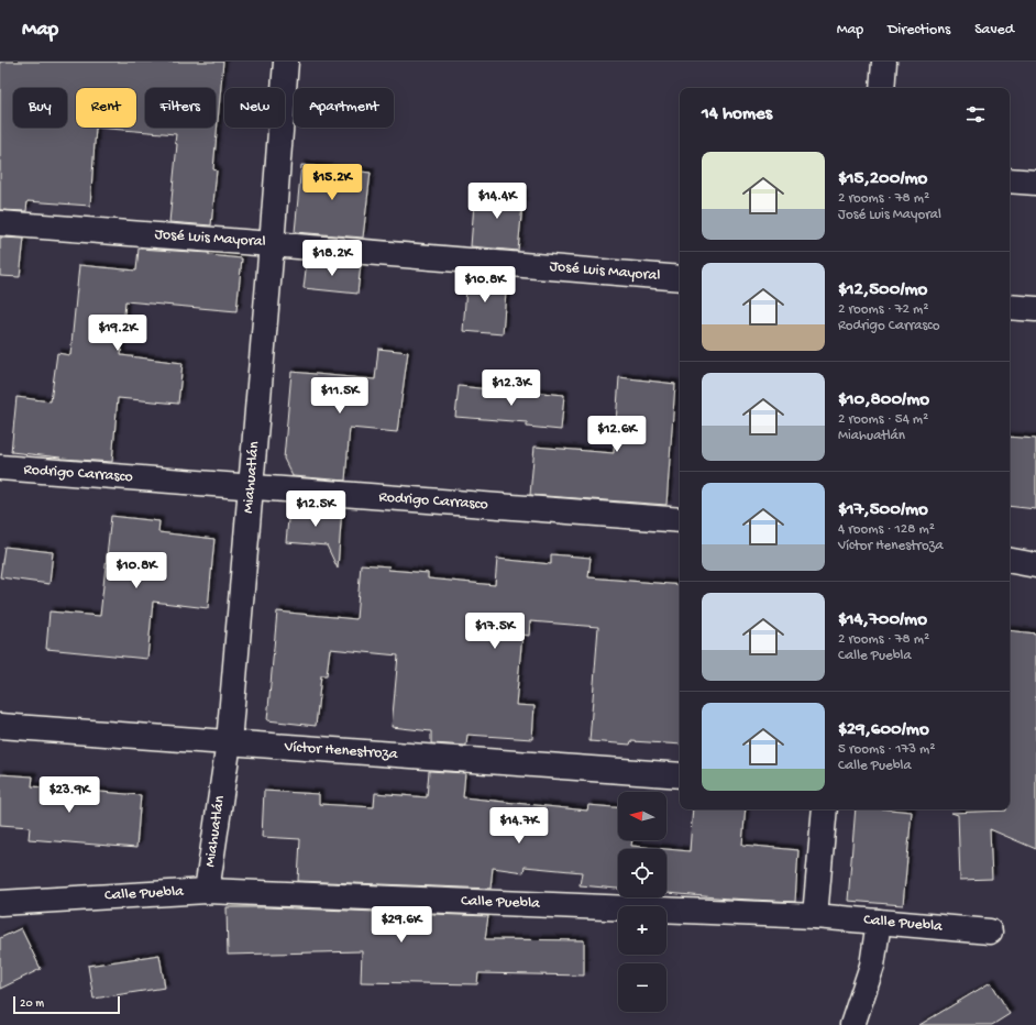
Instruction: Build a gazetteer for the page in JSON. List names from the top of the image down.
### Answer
{
  "streets": {
    "street": [
      "José Luis Mayoral",
      "Rodrigo Carrasco",
      "Miahuatlán",
      "Víctor Henestroza",
      "Calle Puebla"
    ]
  },
  "crossings": [
    ["José Luis Mayoral", "Miahuatlán"],
    ["Rodrigo Carrasco", "Miahuatlán"],
    ["Miahuatlán", "Víctor Henestroza"],
    ["Miahuatlán", "Calle Puebla"]
  ],
  "scale_bar": "20 m",
  "north": "left",
  "page": {
    "header": "Map",
    "nav": ["Map", "Directions", "Saved"],
    "chip": [
      "Buy",
      "Rent",
      "Filters",
      "New",
      "Apartment"
    ],
    "heading": "14 homes",
    "list": [
      {
        "name": "$15,200/mo",
        "note": "2 rooms · 78 m² · José Luis Mayoral"
      },
      {
        "name": "$12,500/mo",
        "note": "2 rooms · 72 m² · Rodrigo Carrasco"
      },
      {
        "name": "$10,800/mo",
        "note": "2 rooms · 54 m² · Miahuatlán"
      },
      {
        "name": "$17,500/mo",
        "note": "4 rooms · 128 m² · Víctor Henestroza"
      },
      {
        "name": "$14,700/mo",
        "note": "2 rooms · 78 m² · Calle Puebla"
      },
      {
        "name": "$29,600/mo",
        "note": "5 rooms · 173 m² · Calle Puebla"
      }
    ],
    "price": [
      "$15.2K",
      "$14.4K",
      "$18.2K",
      "$10.8K",
      "$19.2K",
      "$12.3K",
      "$11.5K",
      "$12.6K",
      "$12.5K",
      "$10.8K",
      "$17.5K",
      "$23.9K",
      "$14.7K",
      "$29.6K"
    ],
    "map_buttons": ["+", "−"],
    "scale": "20 m"
  }
}
